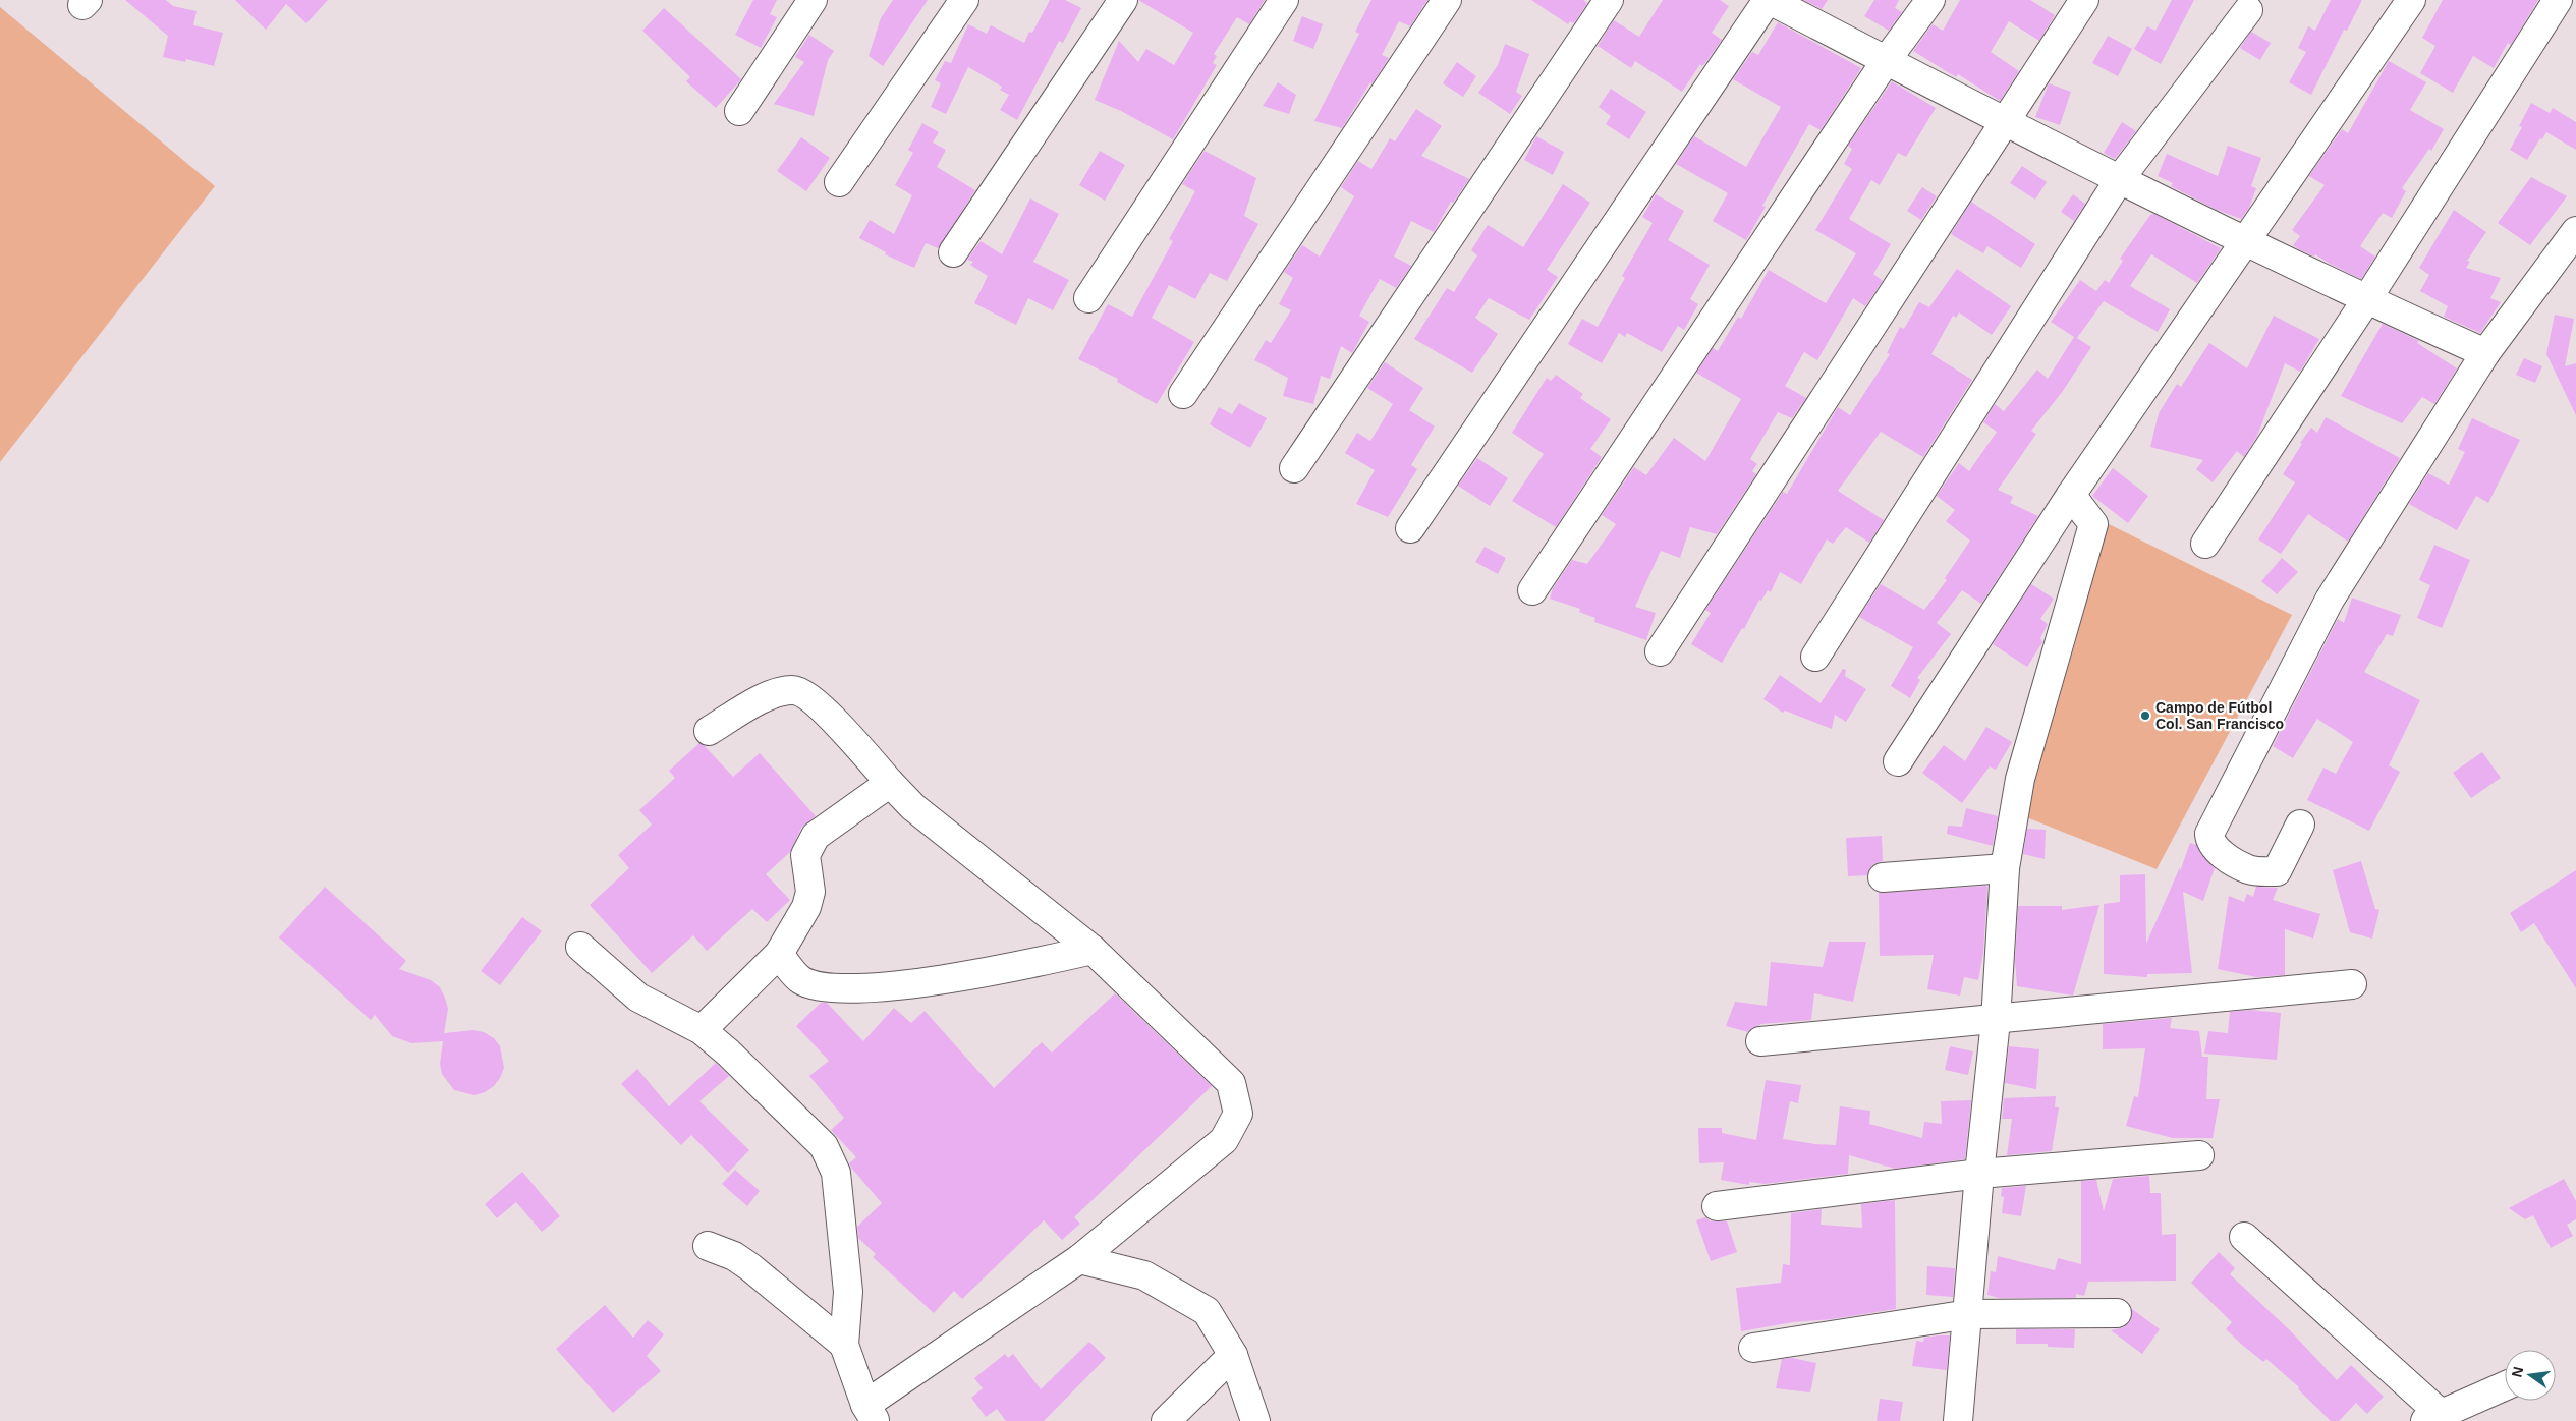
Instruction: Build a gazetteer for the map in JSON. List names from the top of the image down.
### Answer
{
  "places": ["Campo de Fútbol Col. San Francisco"],
  "north": "left"
}
